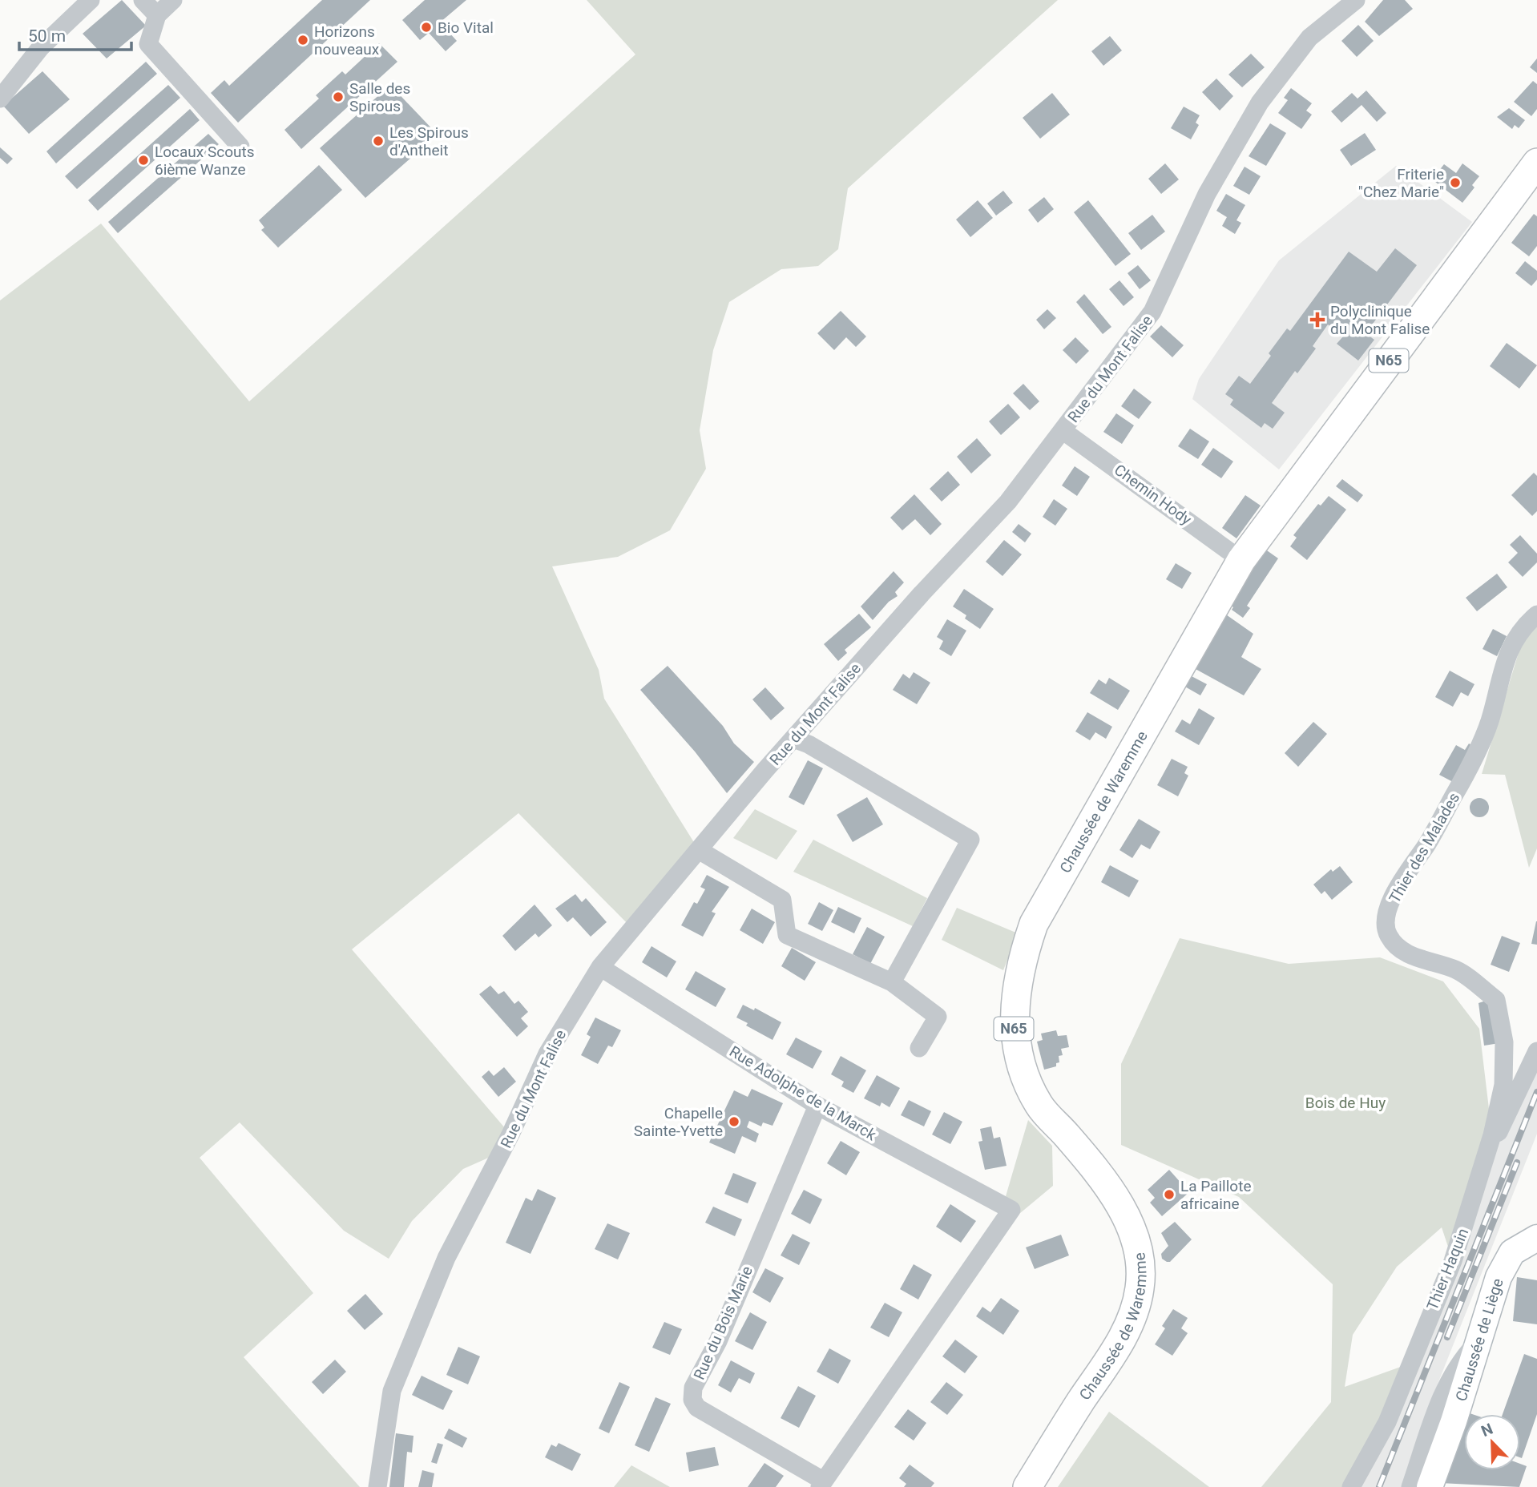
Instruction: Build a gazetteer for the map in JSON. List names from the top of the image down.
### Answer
{
  "streets": {
    "main road": ["N65", "Chaussée de Waremme"],
    "street": [
      "Rue du Mont Falise",
      "Chemin Hody",
      "Thier des Malades",
      "Rue Adolphe de la Marck",
      "Thier Haquin",
      "Rue du Bois Marie",
      "Chaussée de Liège"
    ]
  },
  "crossings": [
    ["Rue du Mont Falise", "Chemin Hody"],
    ["Rue du Mont Falise", "Rue Adolphe de la Marck"],
    ["Chemin Hody", "Chaussée de Waremme"],
    ["Thier des Malades", "Thier Haquin"],
    ["Rue Adolphe de la Marck", "Rue du Bois Marie"]
  ],
  "parks": ["Bois de Huy"],
  "places": {
    "other": [
      "Bio Vital",
      "Horizons nouveaux",
      "Salle des Spirous",
      "Les Spirous d'Antheit",
      "Locaux Scouts 6ième Wanze",
      "Friterie \"Chez Marie\"",
      "Chapelle Sainte-Yvette",
      "La Paillote africaine"
    ],
    "health": ["Polyclinique du Mont Falise"]
  },
  "scale_bar": "50 m",
  "north": "top left"
}
